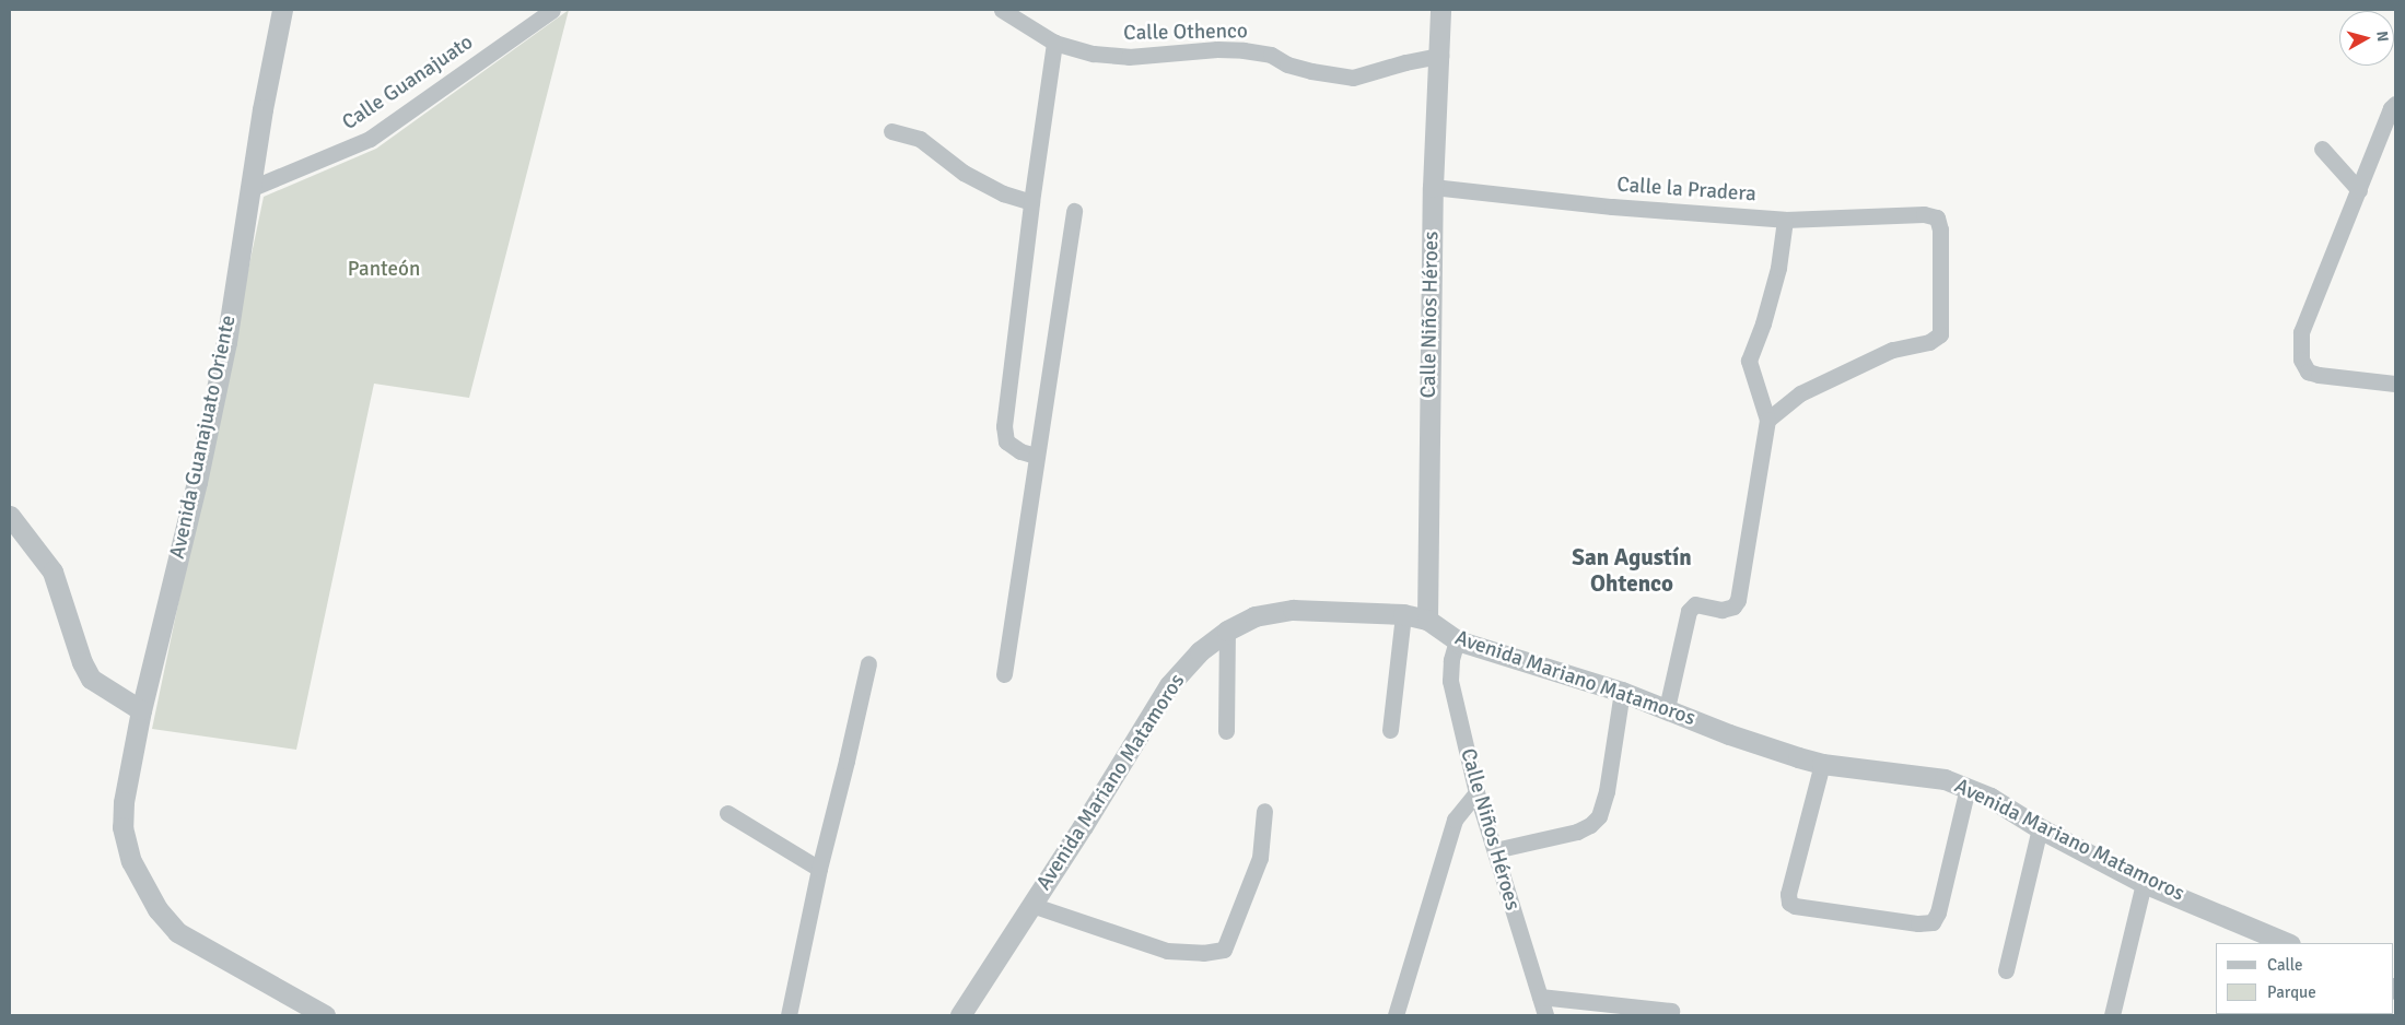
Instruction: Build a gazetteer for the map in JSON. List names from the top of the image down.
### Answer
{
  "streets": {
    "street": [
      "Calle Othenco",
      "Calle Guanajuato",
      "Calle la Pradera",
      "Calle Niños Héroes",
      "Avenida Guanajuato Oriente",
      "Avenida Mariano Matamoros"
    ]
  },
  "crossings": [
    ["Calle Othenco", "Calle Niños Héroes"],
    ["Calle Guanajuato", "Avenida Guanajuato Oriente"],
    ["Calle la Pradera", "Calle Niños Héroes"],
    ["Calle Niños Héroes", "Avenida Mariano Matamoros"]
  ],
  "districts": ["San Agustín Ohtenco"],
  "parks": ["Panteón"],
  "legend": ["Calle", "Parque"],
  "north": "right"
}
